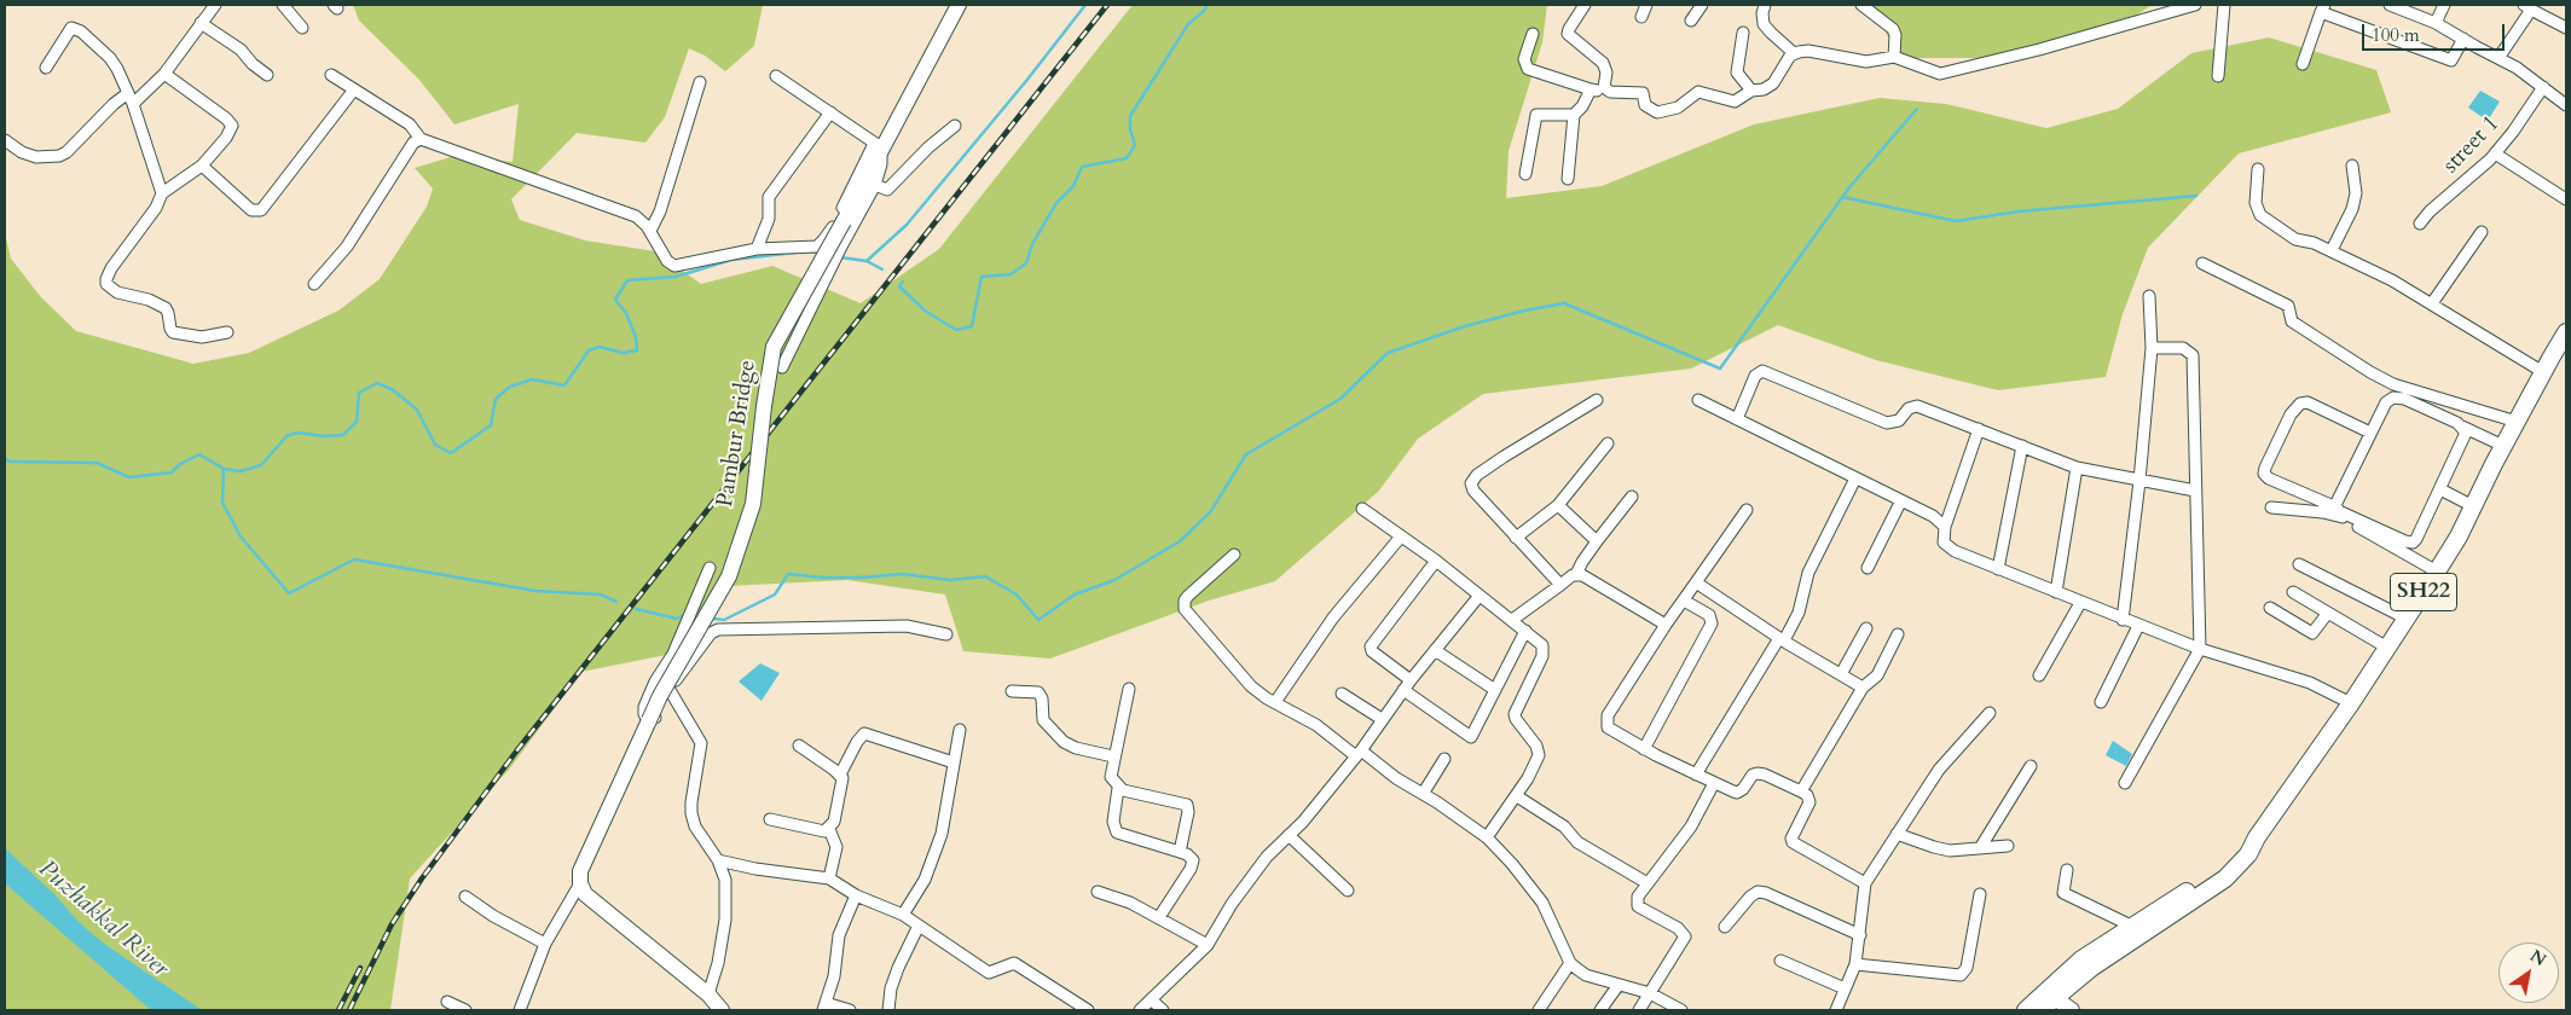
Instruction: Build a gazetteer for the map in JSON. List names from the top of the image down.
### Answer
{
  "streets": {
    "main road": ["Pambur Bridge", "SH22"],
    "street": ["street 1"]
  },
  "water": ["Puzhakkal River"],
  "scale_bar": "100 m",
  "north": "top right"
}
